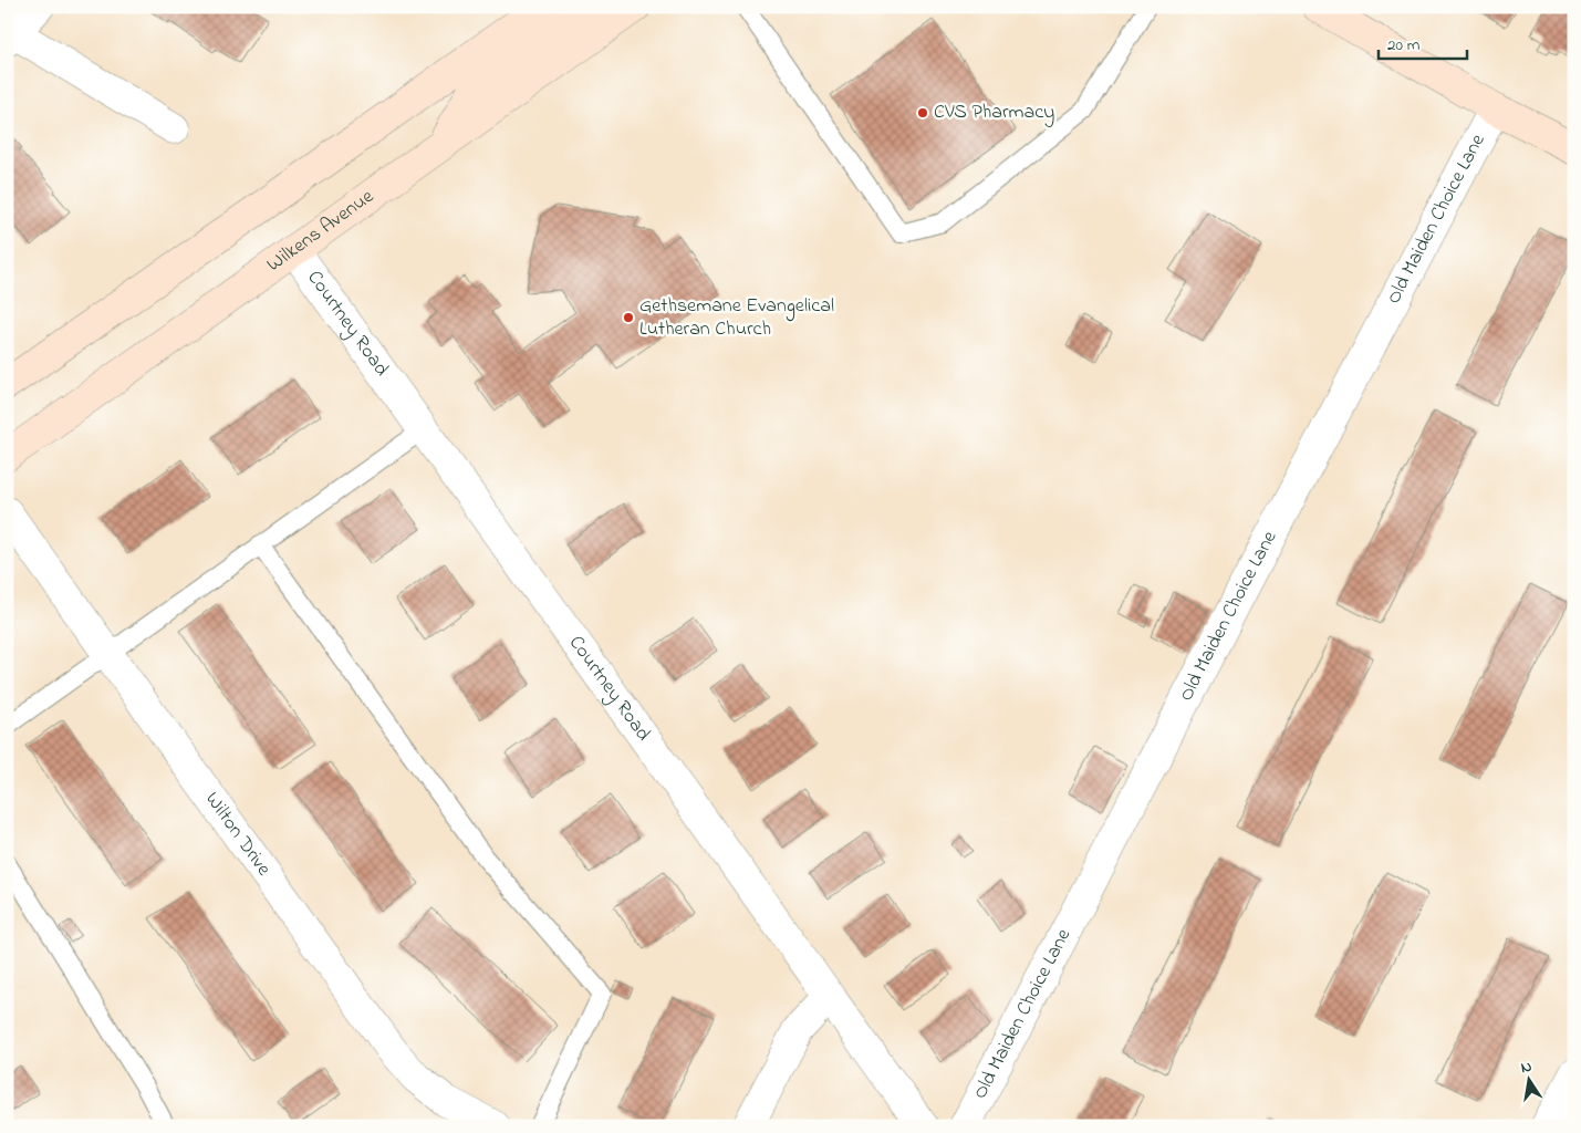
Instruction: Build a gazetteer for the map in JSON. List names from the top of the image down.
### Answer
{
  "streets": {
    "main road": ["Wilkens Avenue"],
    "street": ["Old Maiden Choice Lane", "Courtney Road", "Wilton Drive"]
  },
  "crossings": [
    ["Wilkens Avenue", "Courtney Road"]
  ],
  "places": ["CVS Pharmacy", "Gethsemane Evangelical Lutheran Church"],
  "scale_bar": "20 m",
  "north": "top"
}
